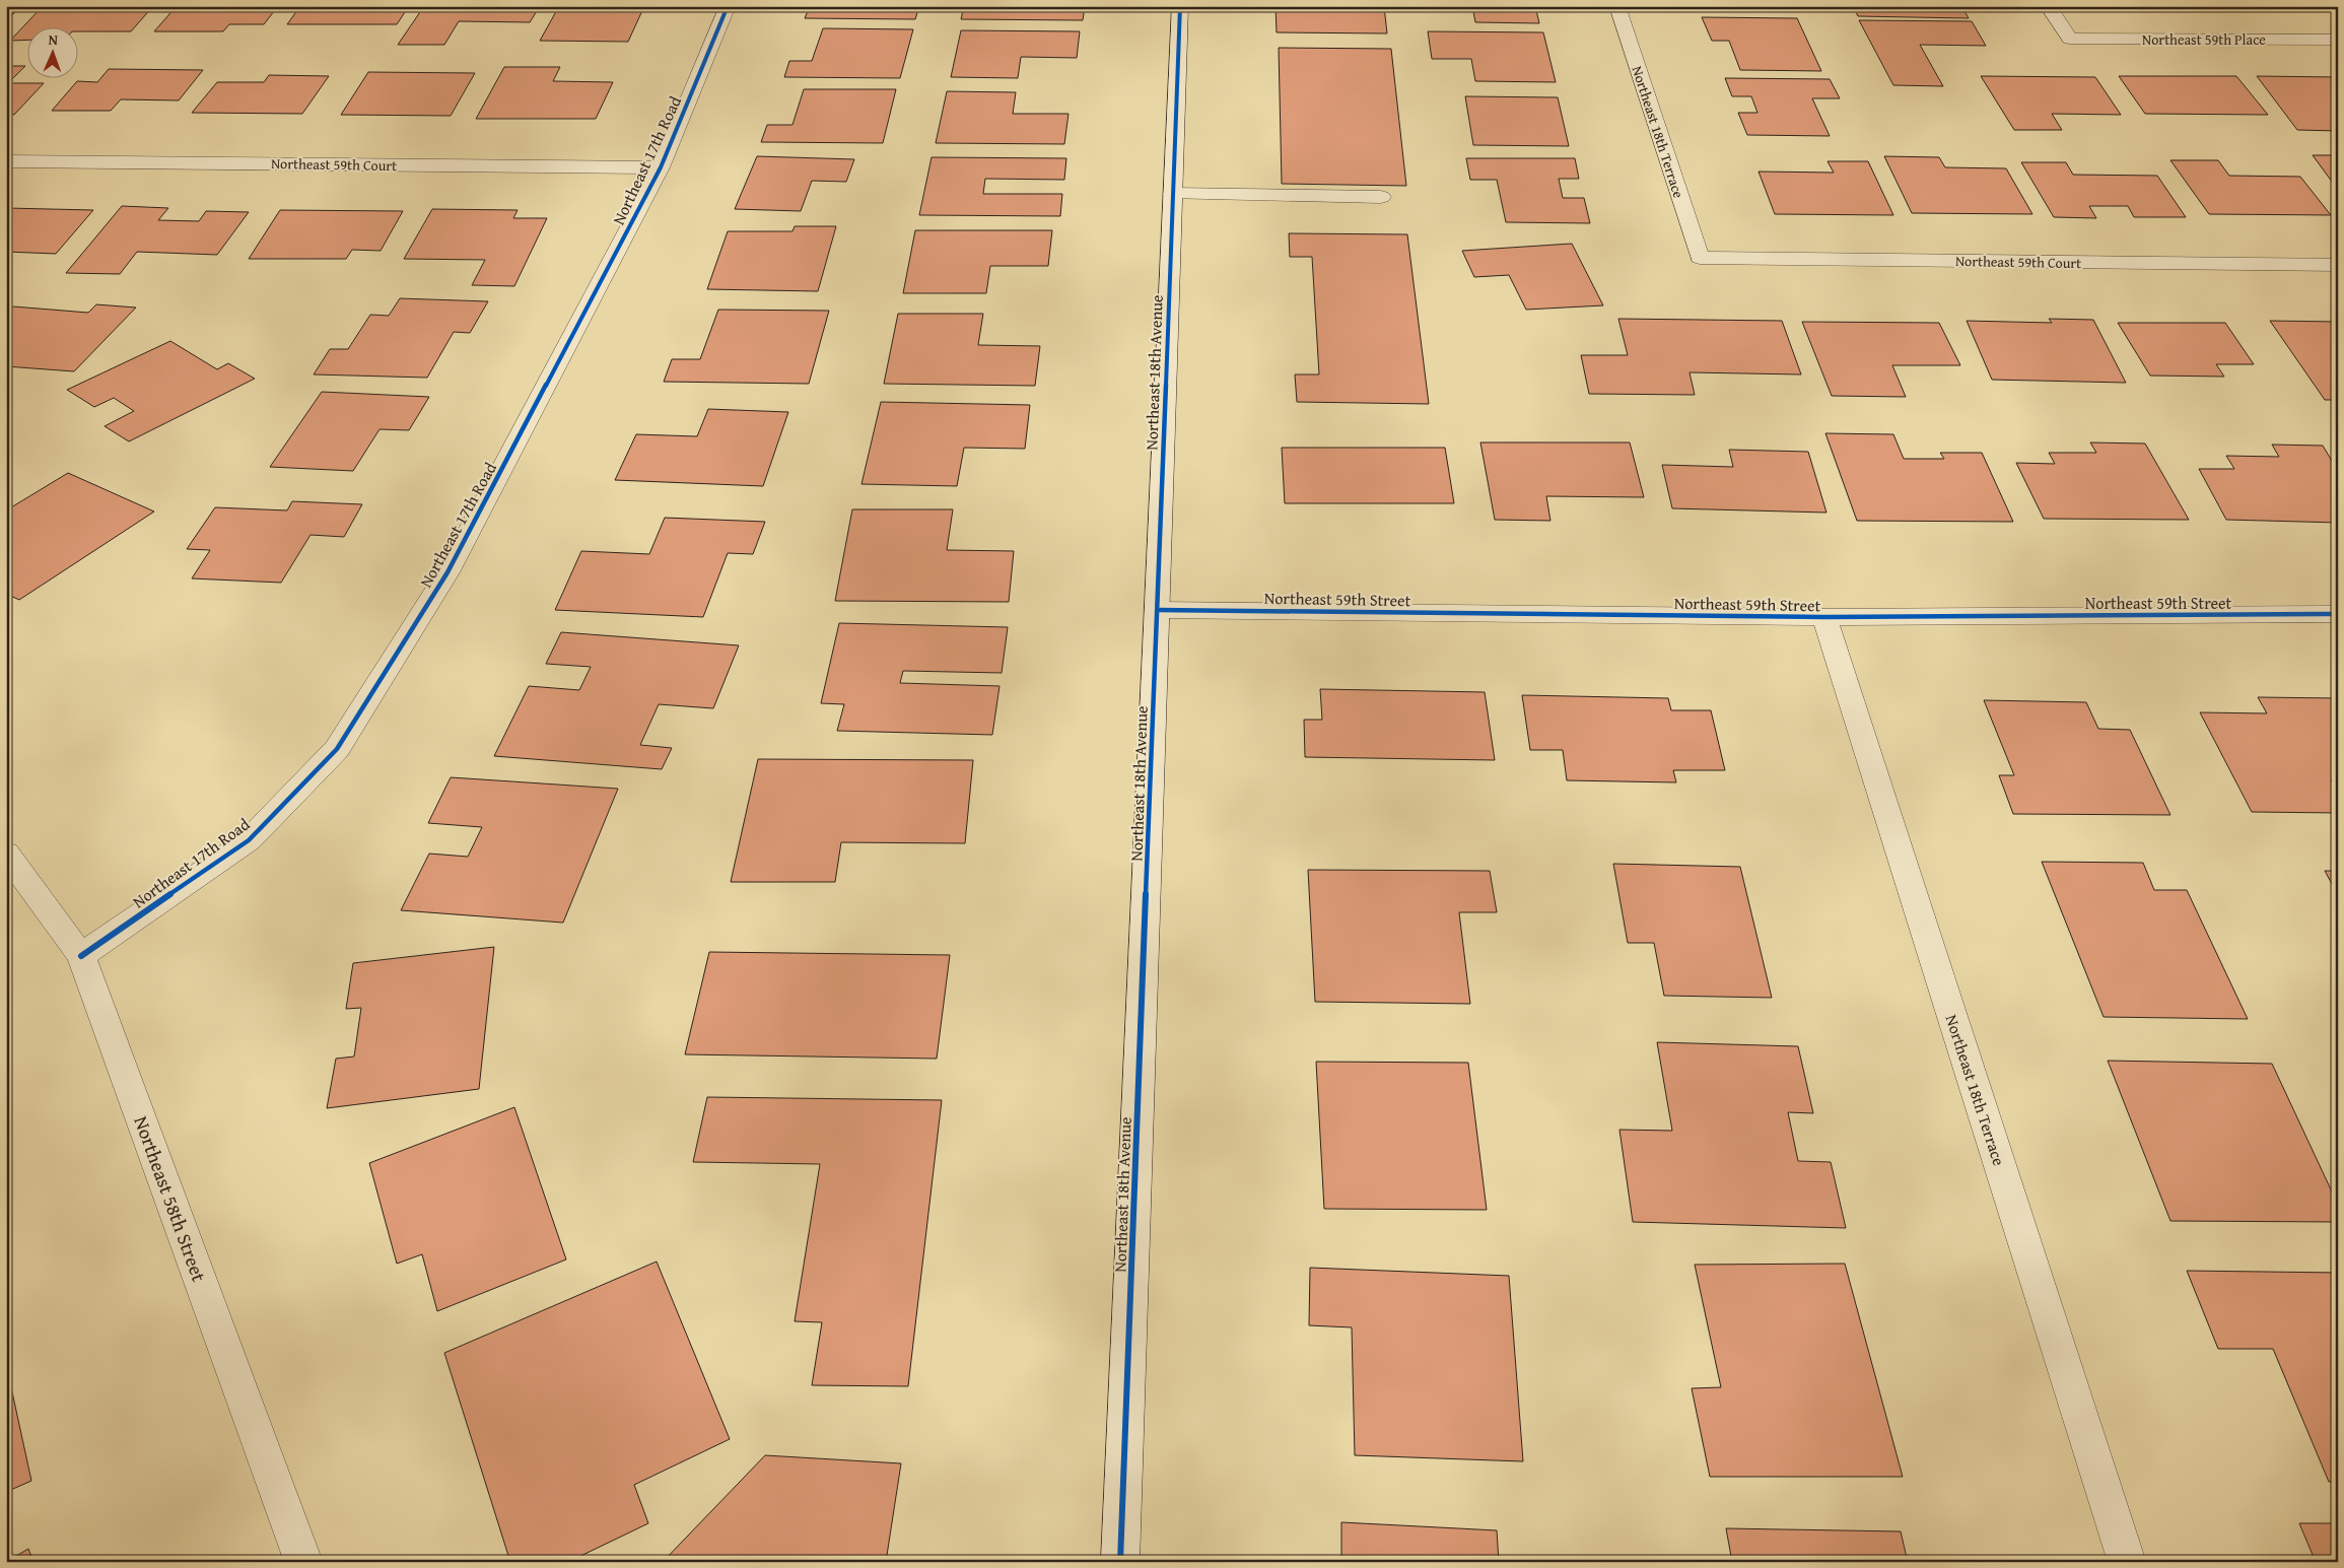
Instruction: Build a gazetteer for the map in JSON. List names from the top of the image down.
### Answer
{
  "streets": {
    "street": [
      "Northeast 59th Place",
      "Northeast 18th Terrace",
      "Northeast 17th Road",
      "Northeast 59th Court",
      "Northeast 18th Avenue",
      "Northeast 59th Street",
      "Northeast 58th Street"
    ]
  },
  "crossings": [
    ["Northeast 18th Terrace", "Northeast 59th Court"],
    ["Northeast 18th Terrace", "Northeast 59th Street"],
    ["Northeast 17th Road", "Northeast 59th Court"],
    ["Northeast 17th Road", "Northeast 58th Street"],
    ["Northeast 18th Avenue", "Northeast 59th Street"]
  ],
  "north": "top"
}
